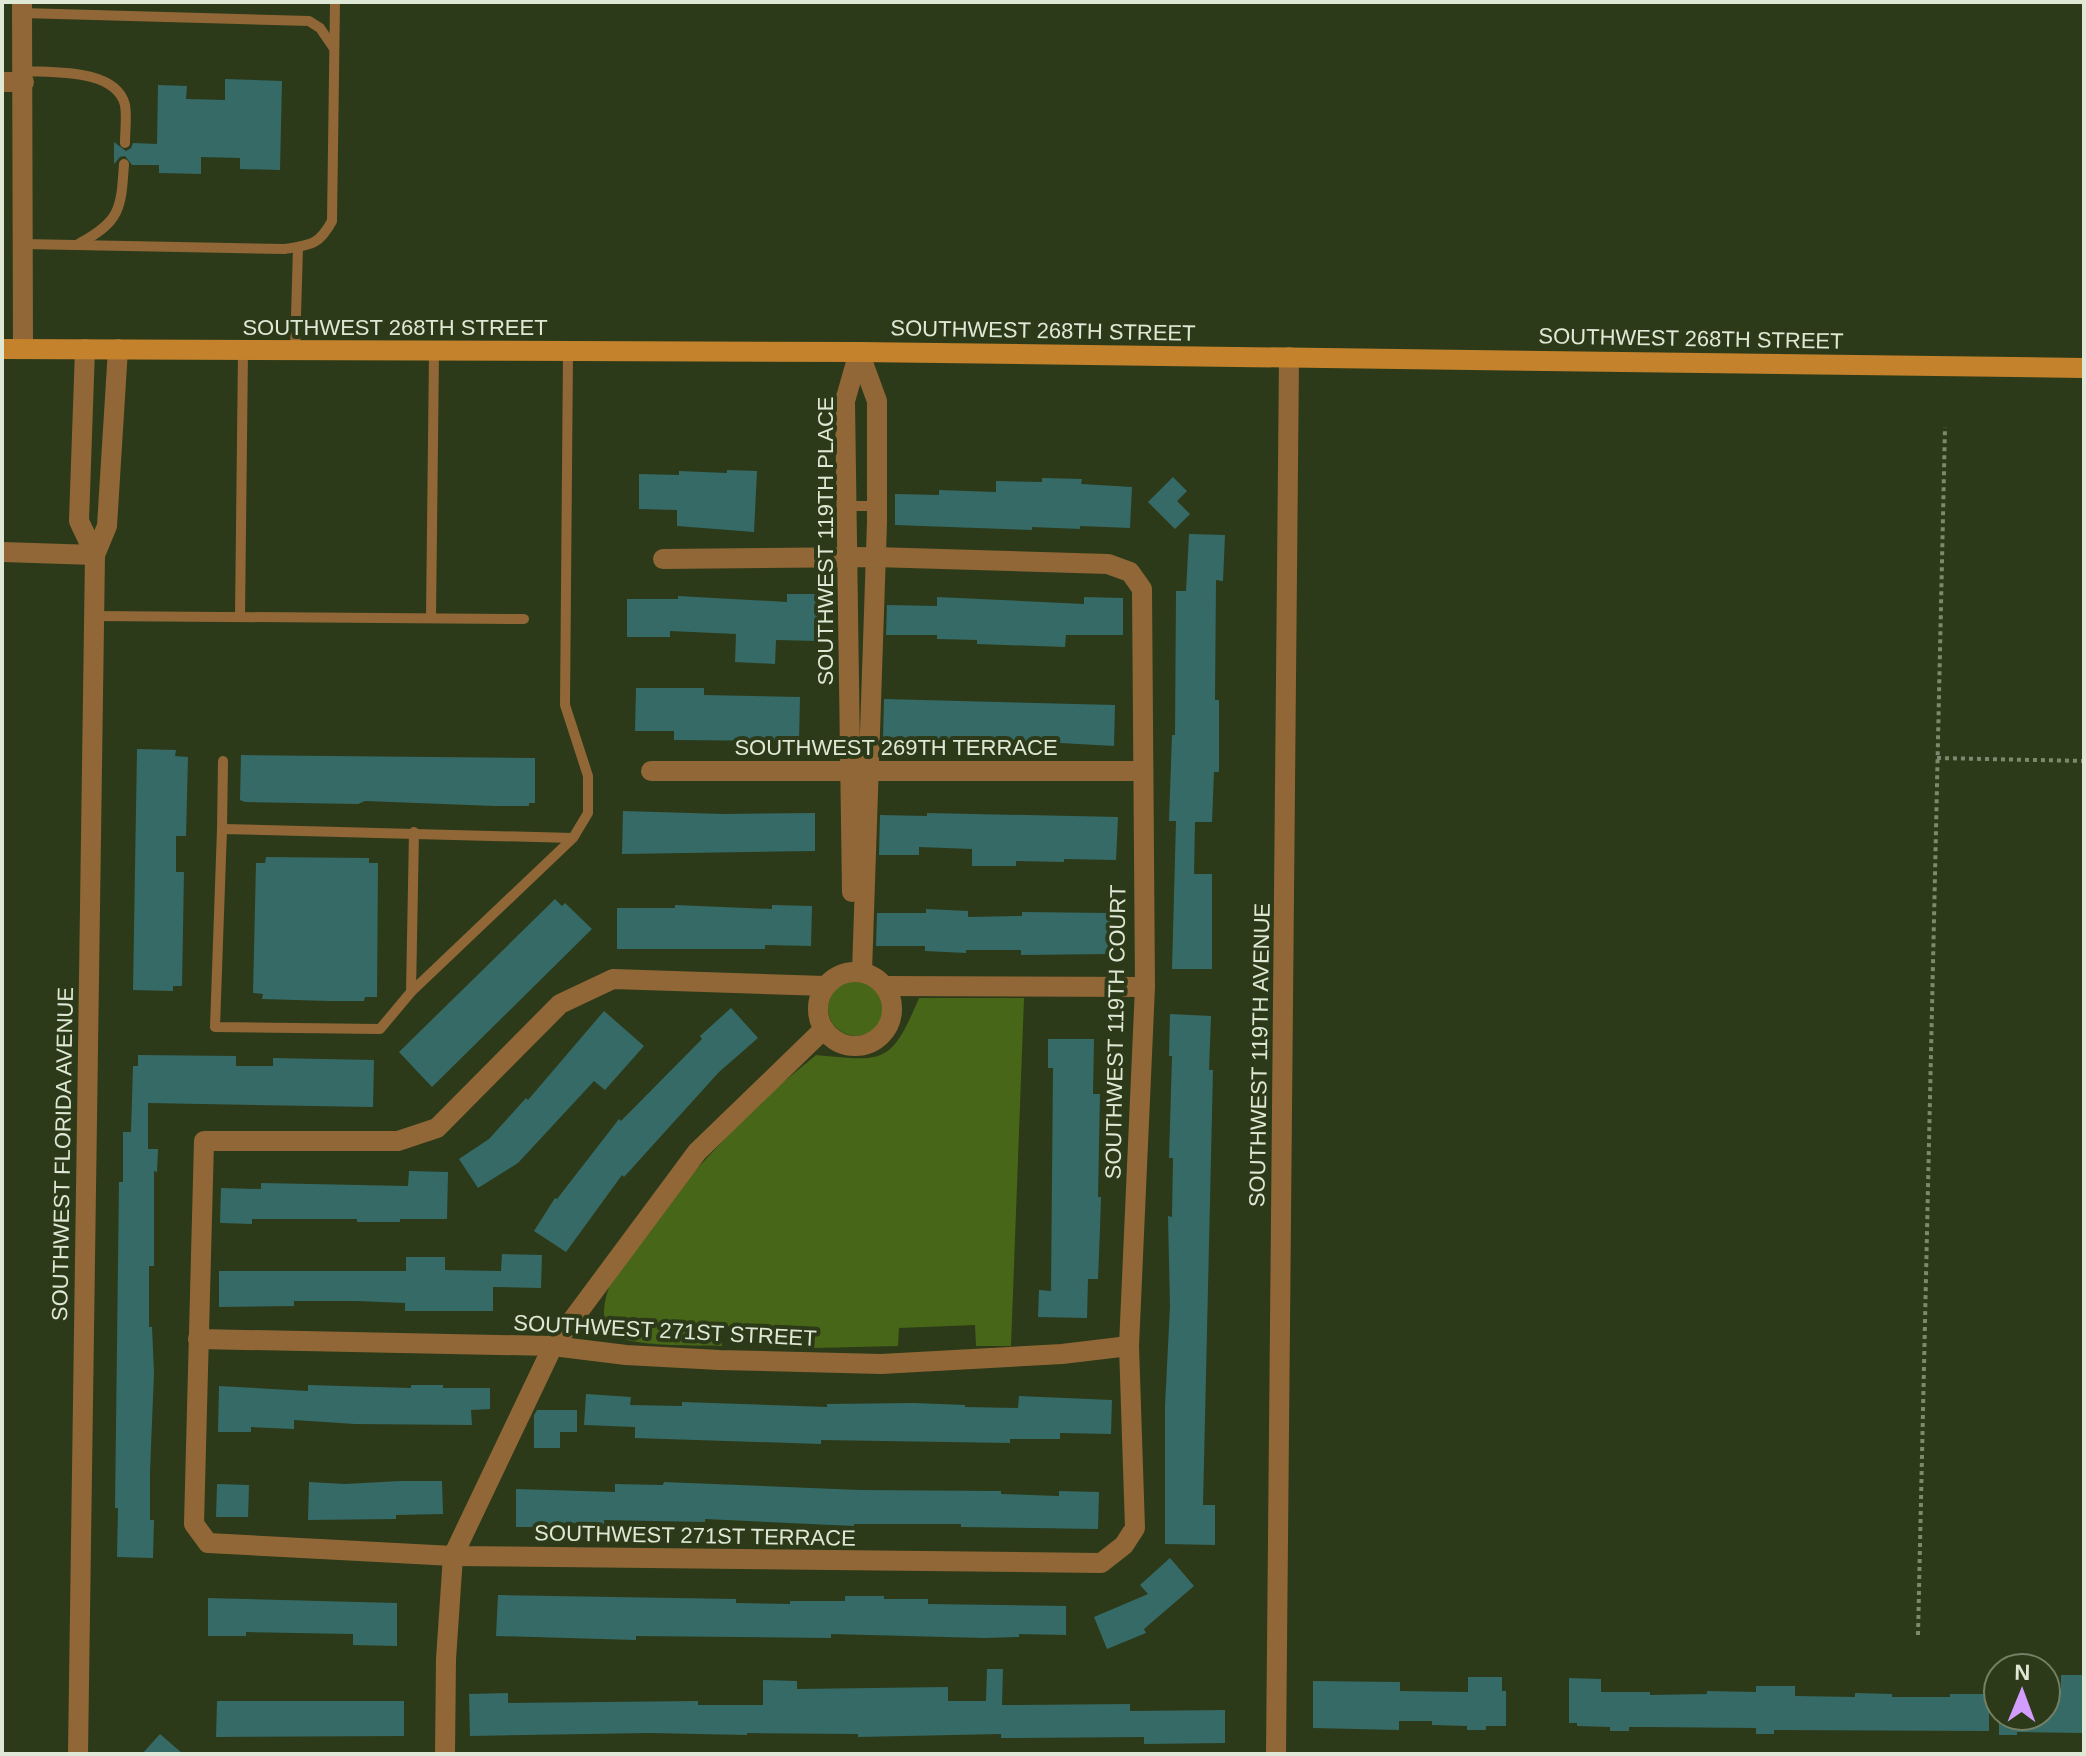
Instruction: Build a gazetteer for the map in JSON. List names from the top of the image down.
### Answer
{
  "streets": {
    "main road": ["SOUTHWEST 268TH STREET"],
    "street": [
      "SOUTHWEST 119TH PLACE",
      "SOUTHWEST 269TH TERRACE",
      "SOUTHWEST 119TH COURT",
      "SOUTHWEST 119TH AVENUE",
      "SOUTHWEST FLORIDA AVENUE",
      "SOUTHWEST 271ST STREET",
      "SOUTHWEST 271ST TERRACE"
    ]
  },
  "crossings": [
    ["SOUTHWEST 268TH STREET", "SOUTHWEST 119TH PLACE"],
    ["SOUTHWEST 268TH STREET", "SOUTHWEST 119TH AVENUE"],
    ["SOUTHWEST 268TH STREET", "SOUTHWEST FLORIDA AVENUE"],
    ["SOUTHWEST 119TH PLACE", "SOUTHWEST 269TH TERRACE"],
    ["SOUTHWEST 119TH PLACE", "SOUTHWEST 119TH COURT"],
    ["SOUTHWEST 269TH TERRACE", "SOUTHWEST 119TH COURT"],
    ["SOUTHWEST 119TH COURT", "SOUTHWEST 271ST STREET"],
    ["SOUTHWEST 119TH COURT", "SOUTHWEST 271ST TERRACE"],
    ["SOUTHWEST 271ST STREET", "SOUTHWEST 271ST TERRACE"]
  ],
  "north": "top"
}
